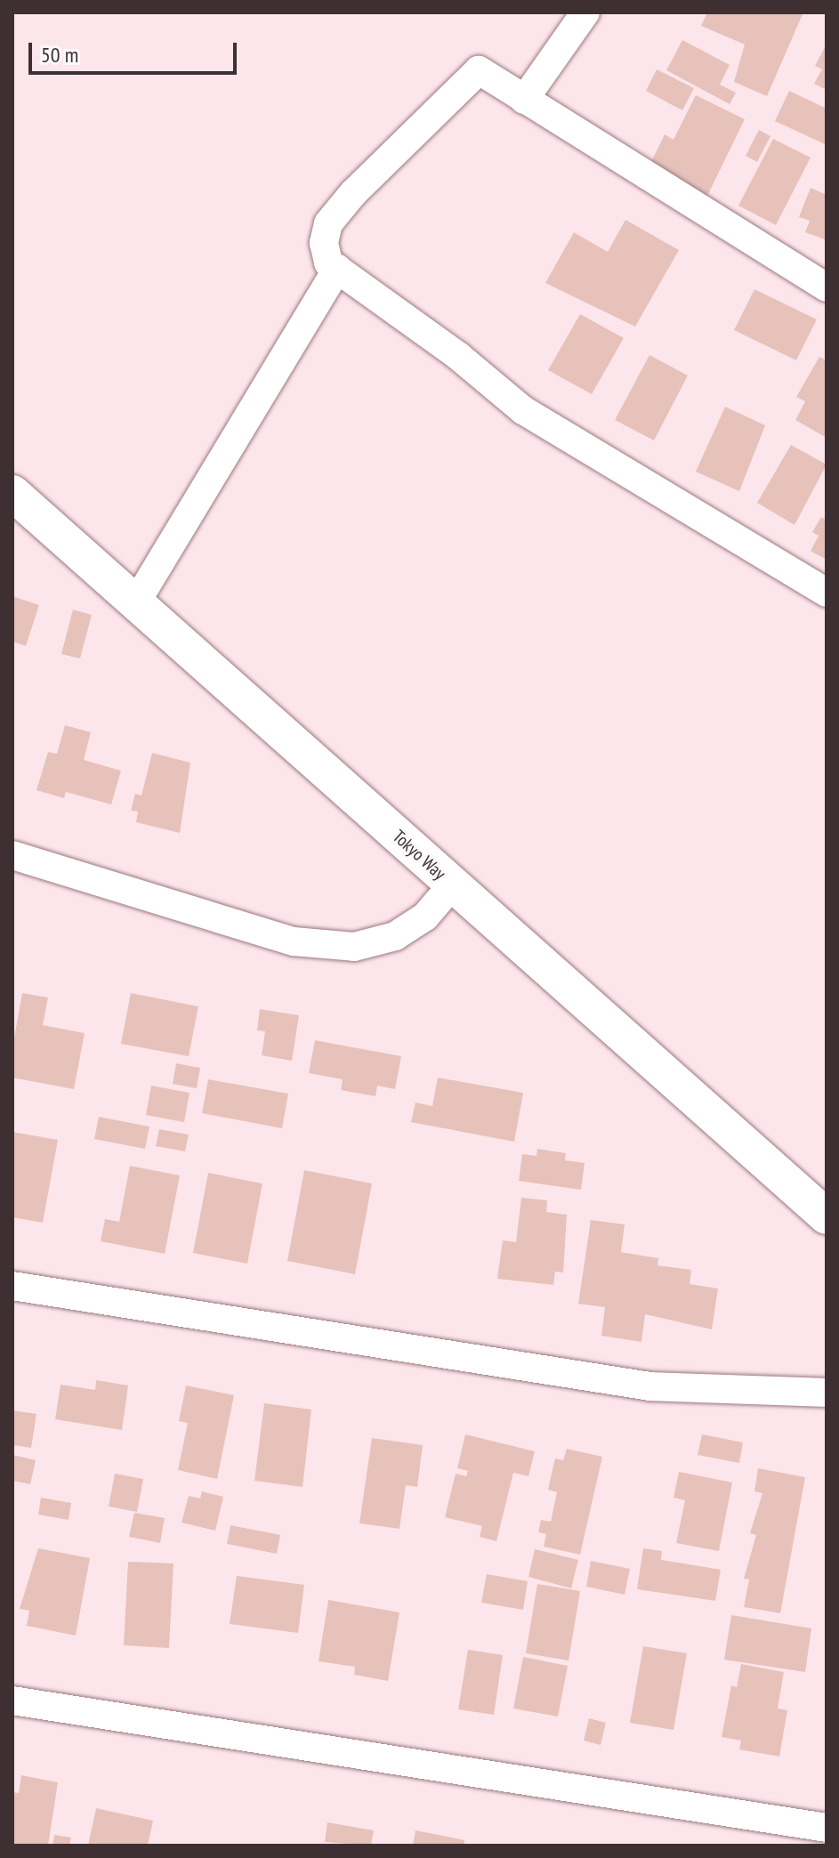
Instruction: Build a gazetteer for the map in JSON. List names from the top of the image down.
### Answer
{
  "streets": {
    "main road": ["Tokyo Way"]
  },
  "scale_bar": "50 m"
}
